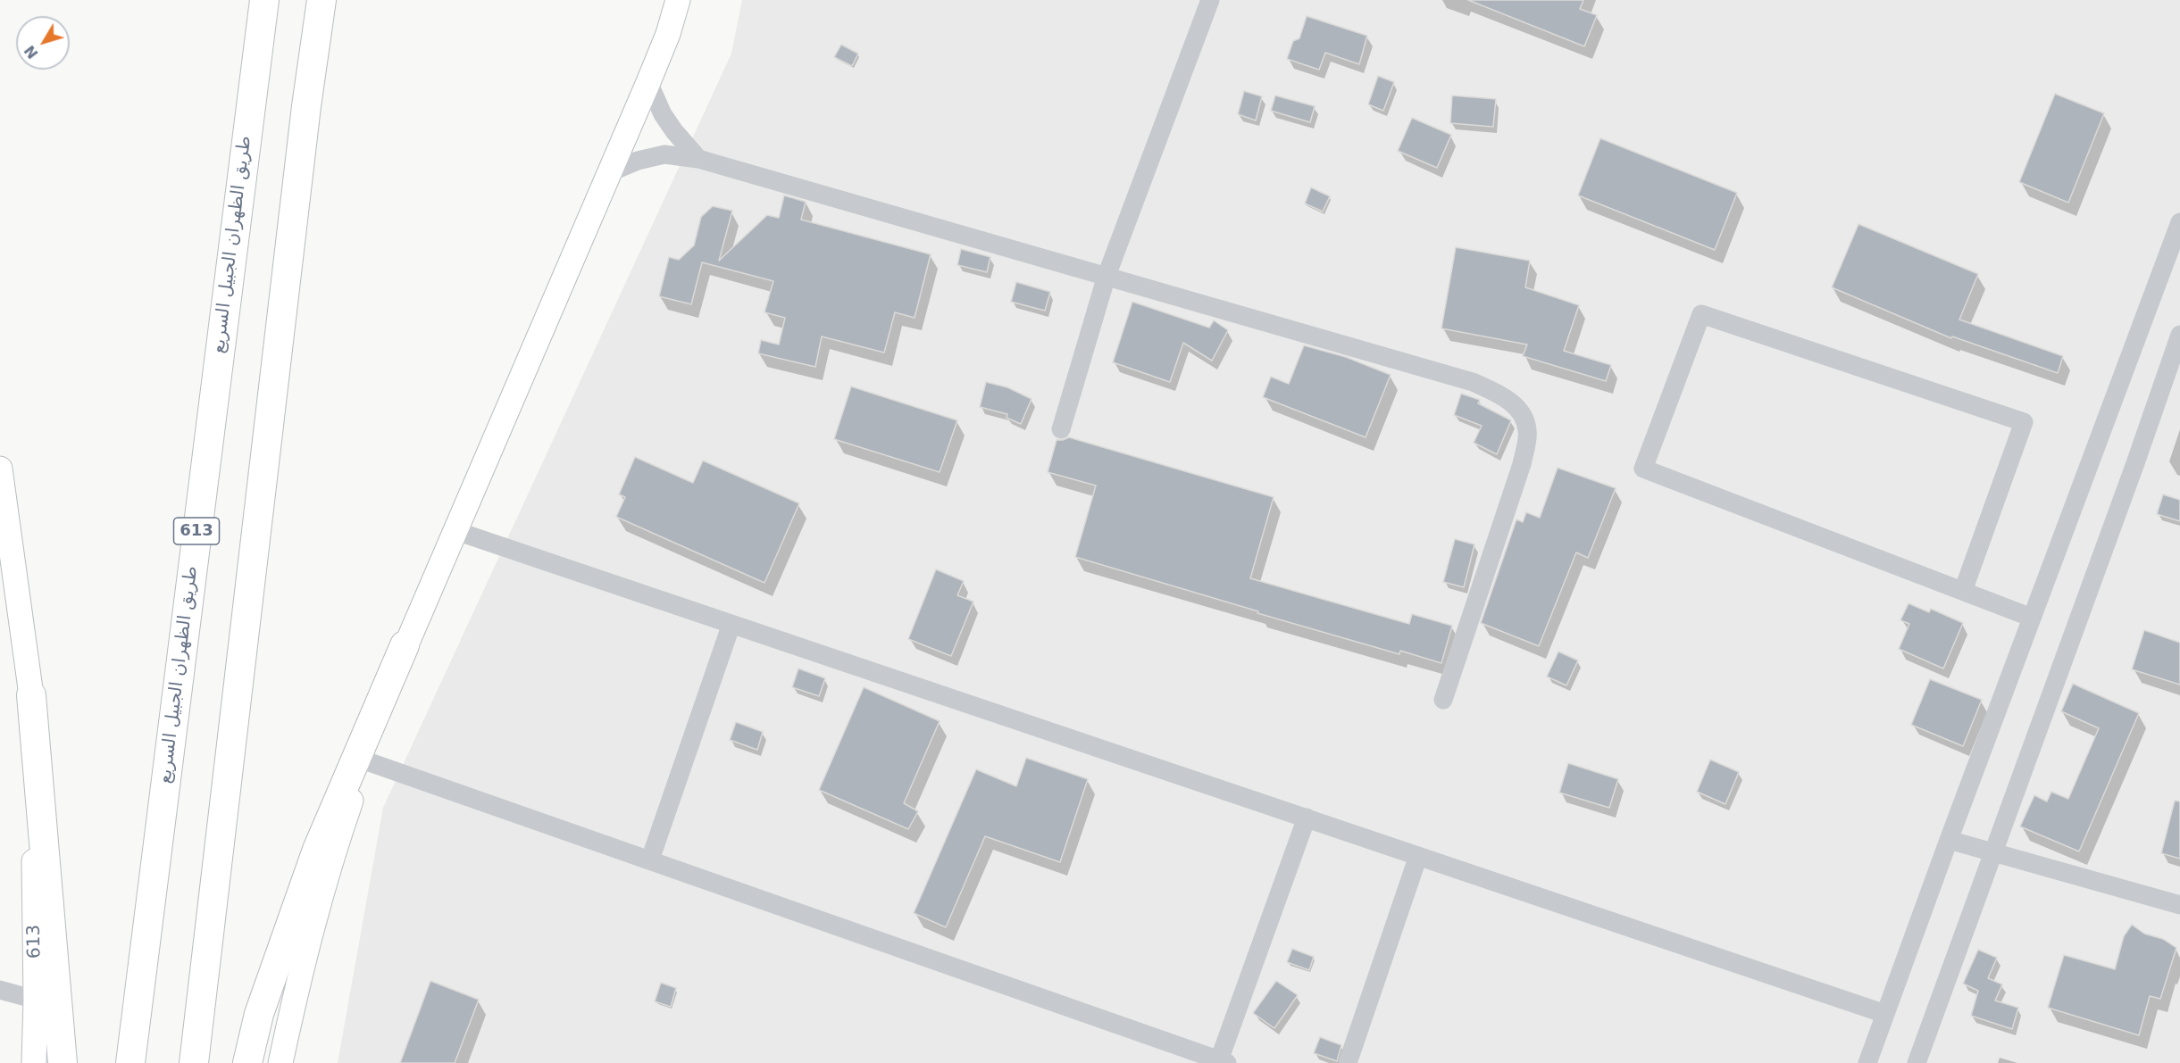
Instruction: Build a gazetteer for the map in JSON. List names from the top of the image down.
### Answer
{
  "streets": {
    "highway": ["طريق الظهران الجبيل السريع", "613"]
  },
  "north": "bottom left"
}
